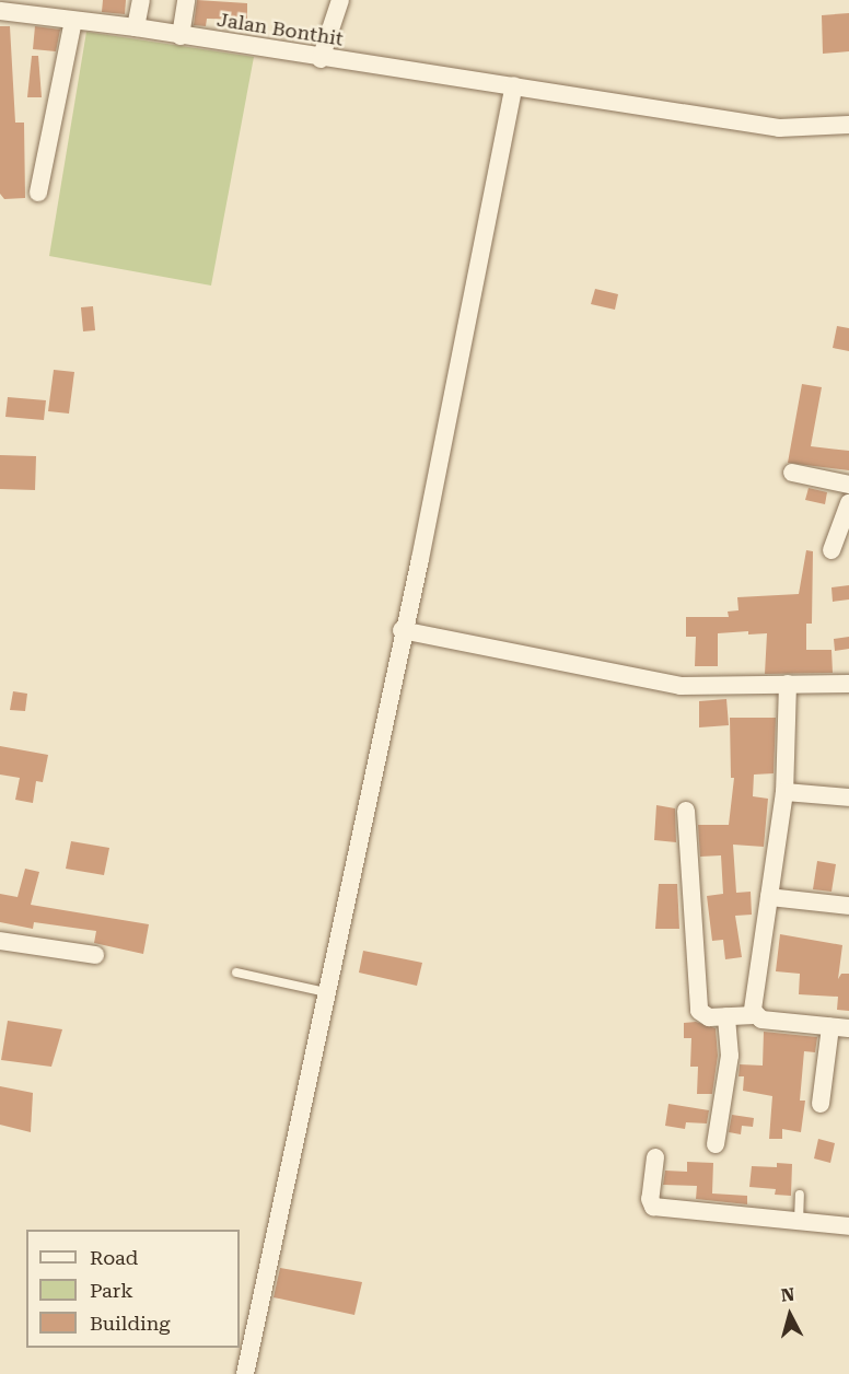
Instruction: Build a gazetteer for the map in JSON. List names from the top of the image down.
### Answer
{
  "streets": {
    "street": ["Jalan Bonthit"]
  },
  "legend": ["Road", "Park", "Building"],
  "north": "top"
}
